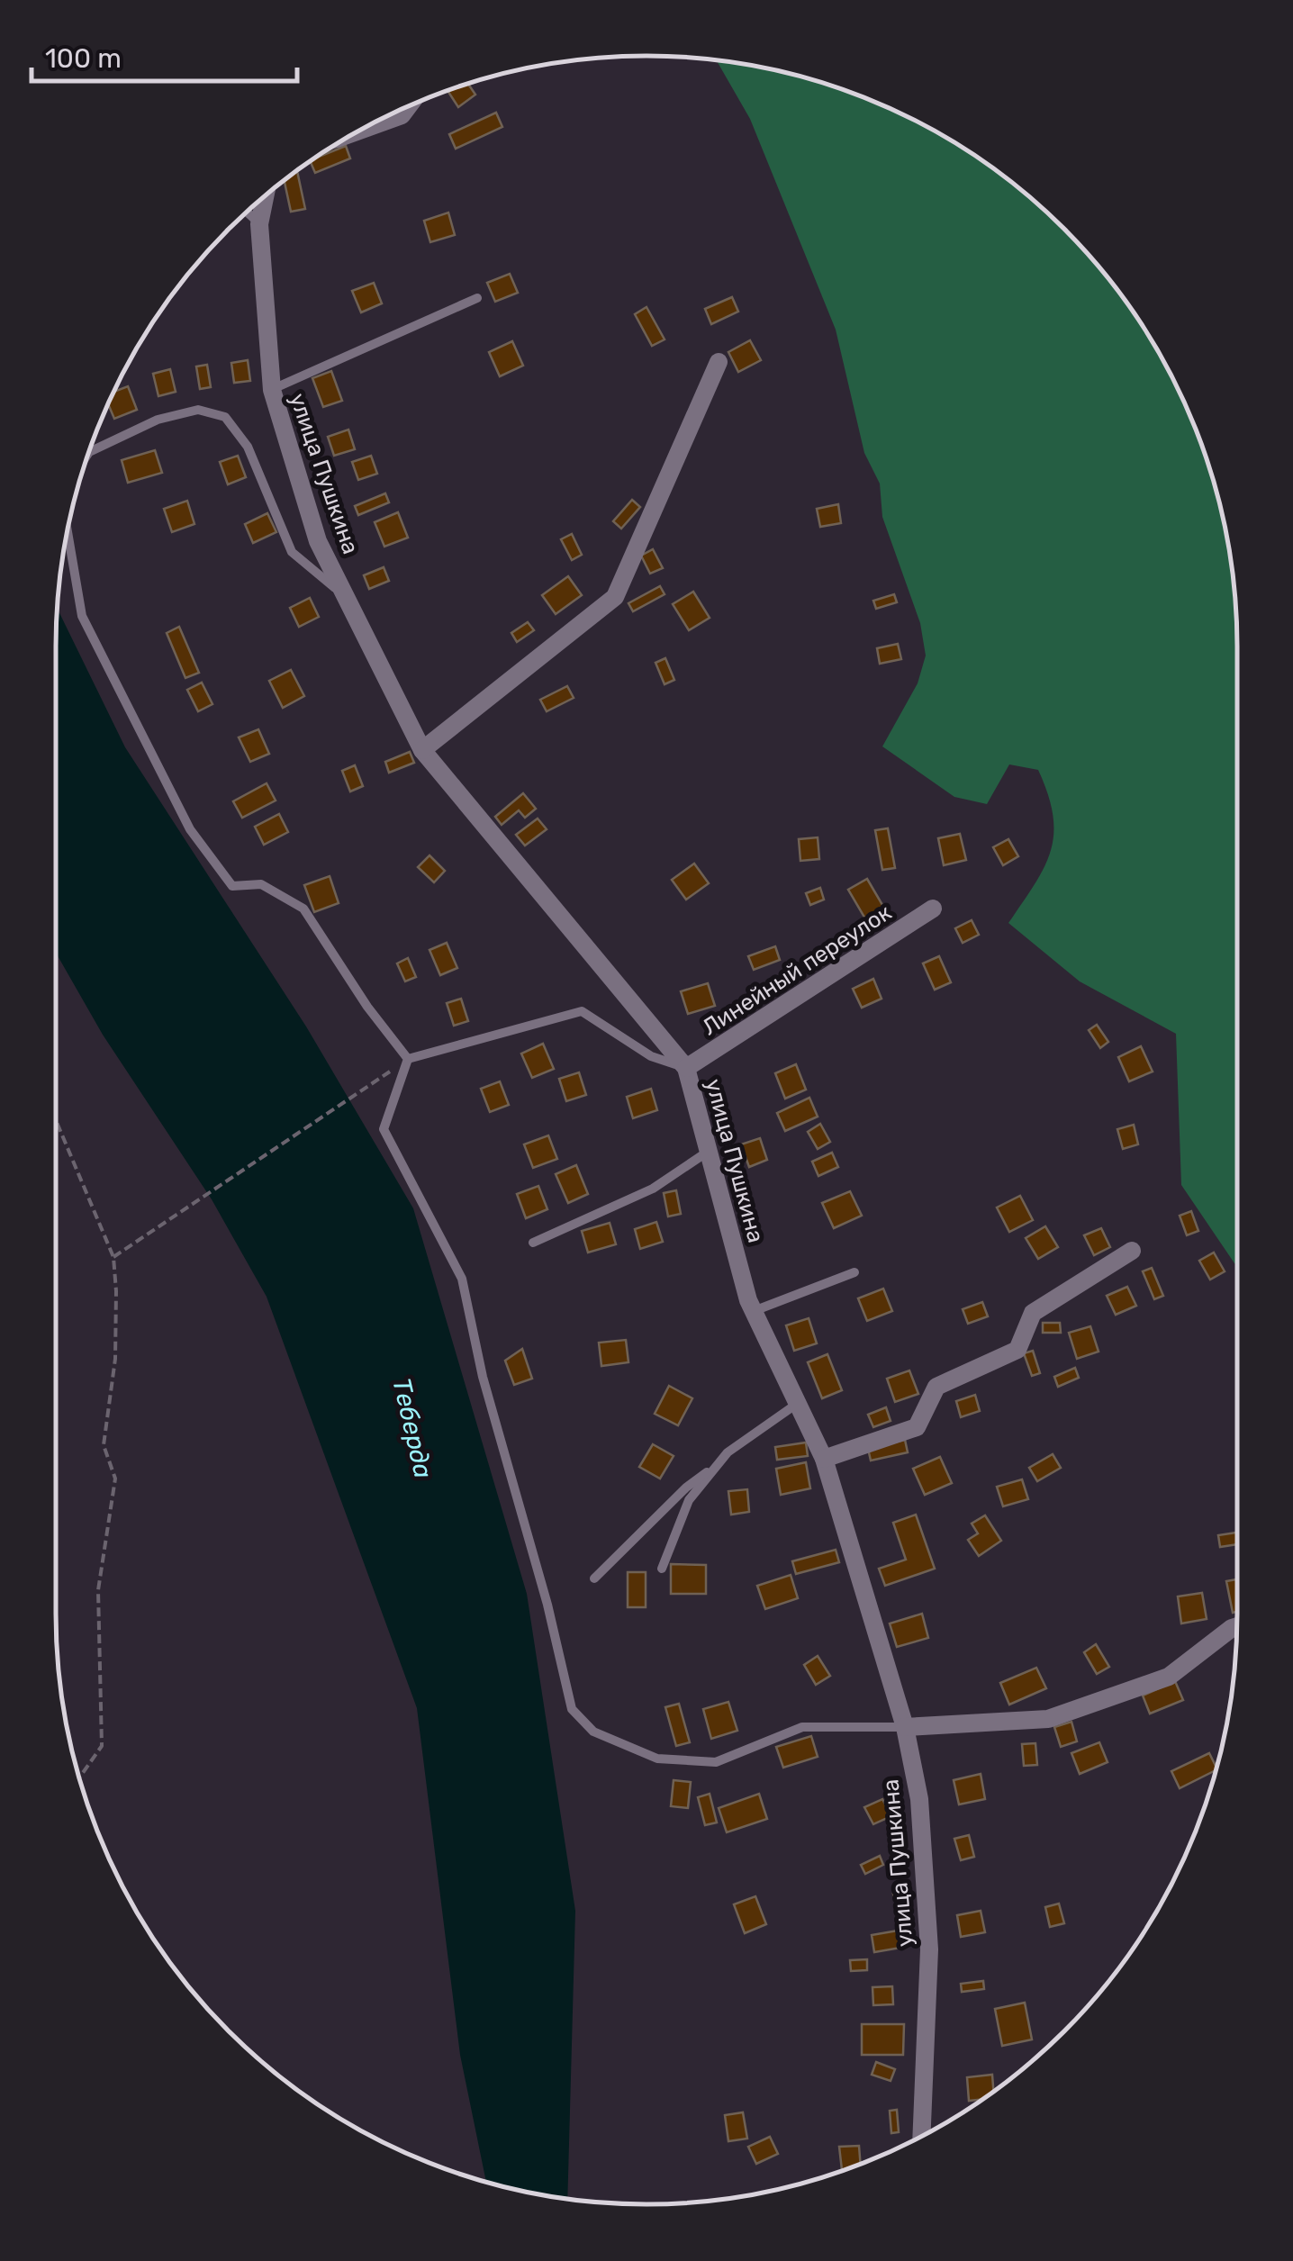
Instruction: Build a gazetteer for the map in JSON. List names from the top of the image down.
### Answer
{
  "streets": {
    "street": ["улица Пушкина", "Линейный переулок"]
  },
  "crossings": [
    ["улица Пушкина", "Линейный переулок"]
  ],
  "water": ["Теберда"],
  "scale_bar": "100 m"
}
